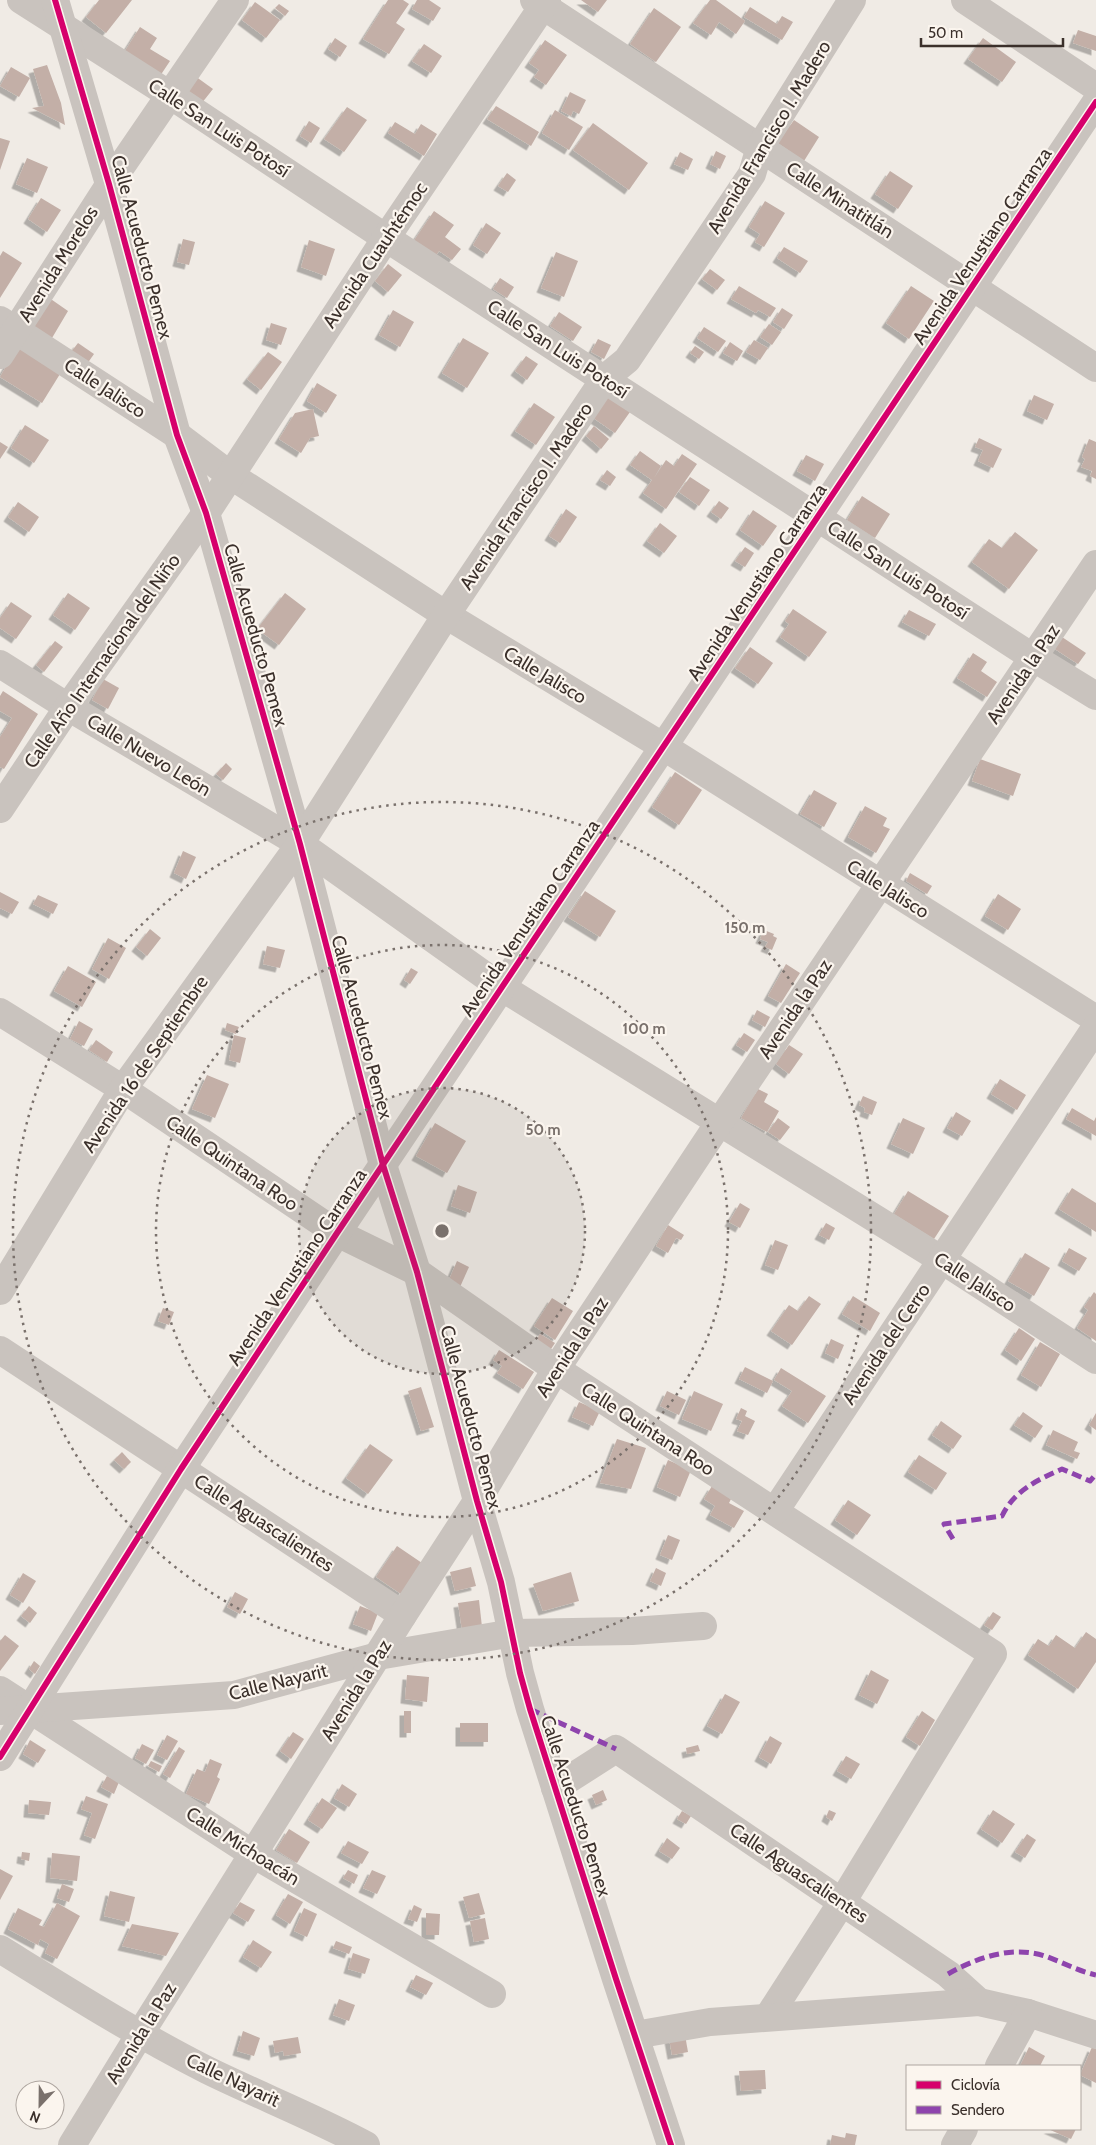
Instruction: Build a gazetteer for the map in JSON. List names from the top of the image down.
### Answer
{
  "streets": {
    "street": [
      "Calle San Luis Potosí",
      "Avenida Francisco I. Madero",
      "Calle Minatitlán",
      "Avenida Venustiano Carranza",
      "Calle Acueducto Pemex",
      "Avenida Cuauhtémoc",
      "Avenida Morelos",
      "Calle Jalisco",
      "Calle Año Internacional del Niño",
      "Avenida la Paz",
      "Calle Nuevo León",
      "Avenida 16 de Septiembre",
      "Calle Quintana Roo",
      "Avenida del Cerro",
      "Calle Aguascalientes",
      "Calle Nayarit",
      "Calle Michoacán"
    ]
  },
  "crossings": [
    ["Calle San Luis Potosí", "Avenida Francisco I. Madero"],
    ["Calle San Luis Potosí", "Avenida Venustiano Carranza"],
    ["Calle San Luis Potosí", "Calle Acueducto Pemex"],
    ["Calle San Luis Potosí", "Avenida Cuauhtémoc"],
    ["Calle San Luis Potosí", "Avenida Morelos"],
    ["Calle San Luis Potosí", "Avenida la Paz"],
    ["Avenida Francisco I. Madero", "Calle Minatitlán"],
    ["Avenida Francisco I. Madero", "Calle Acueducto Pemex"],
    ["Avenida Francisco I. Madero", "Calle Jalisco"],
    ["Avenida Francisco I. Madero", "Calle Nuevo León"],
    ["Avenida Francisco I. Madero", "Avenida 16 de Septiembre"],
    ["Calle Minatitlán", "Avenida Venustiano Carranza"],
    ["Calle Minatitlán", "Avenida Cuauhtémoc"],
    ["Avenida Venustiano Carranza", "Calle Acueducto Pemex"],
    ["Avenida Venustiano Carranza", "Calle Jalisco"],
    ["Avenida Venustiano Carranza", "Calle Quintana Roo"],
    ["Avenida Venustiano Carranza", "Calle Aguascalientes"],
    ["Avenida Venustiano Carranza", "Calle Nayarit"],
    ["Avenida Venustiano Carranza", "Calle Michoacán"],
    ["Calle Acueducto Pemex", "Avenida Cuauhtémoc"],
    ["Calle Acueducto Pemex", "Avenida Morelos"],
    ["Calle Acueducto Pemex", "Calle Jalisco"],
    ["Calle Acueducto Pemex", "Calle Año Internacional del Niño"],
    ["Calle Acueducto Pemex", "Avenida la Paz"],
    ["Calle Acueducto Pemex", "Calle Nuevo León"],
    ["Calle Acueducto Pemex", "Avenida 16 de Septiembre"],
    ["Calle Acueducto Pemex", "Calle Quintana Roo"],
    ["Calle Acueducto Pemex", "Calle Aguascalientes"],
    ["Calle Acueducto Pemex", "Calle Nayarit"],
    ["Avenida Cuauhtémoc", "Calle Jalisco"],
    ["Avenida Cuauhtémoc", "Calle Año Internacional del Niño"],
    ["Avenida Morelos", "Calle Jalisco"],
    ["Calle Jalisco", "Avenida la Paz"],
    ["Calle Jalisco", "Calle Nuevo León"],
    ["Calle Jalisco", "Avenida 16 de Septiembre"],
    ["Calle Jalisco", "Avenida del Cerro"],
    ["Calle Año Internacional del Niño", "Calle Nuevo León"],
    ["Avenida la Paz", "Calle Quintana Roo"],
    ["Avenida la Paz", "Calle Aguascalientes"],
    ["Avenida la Paz", "Calle Nayarit"],
    ["Avenida la Paz", "Calle Michoacán"],
    ["Calle Nuevo León", "Avenida 16 de Septiembre"],
    ["Avenida 16 de Septiembre", "Calle Quintana Roo"],
    ["Calle Quintana Roo", "Avenida del Cerro"],
    ["Calle Quintana Roo", "Calle Aguascalientes"],
    ["Calle Nayarit", "Calle Michoacán"]
  ],
  "legend": ["Ciclovía", "Sendero"],
  "scale_bar": "50 m",
  "north": "bottom",
  "rings": ["150 m", "100 m", "50 m"]
}
